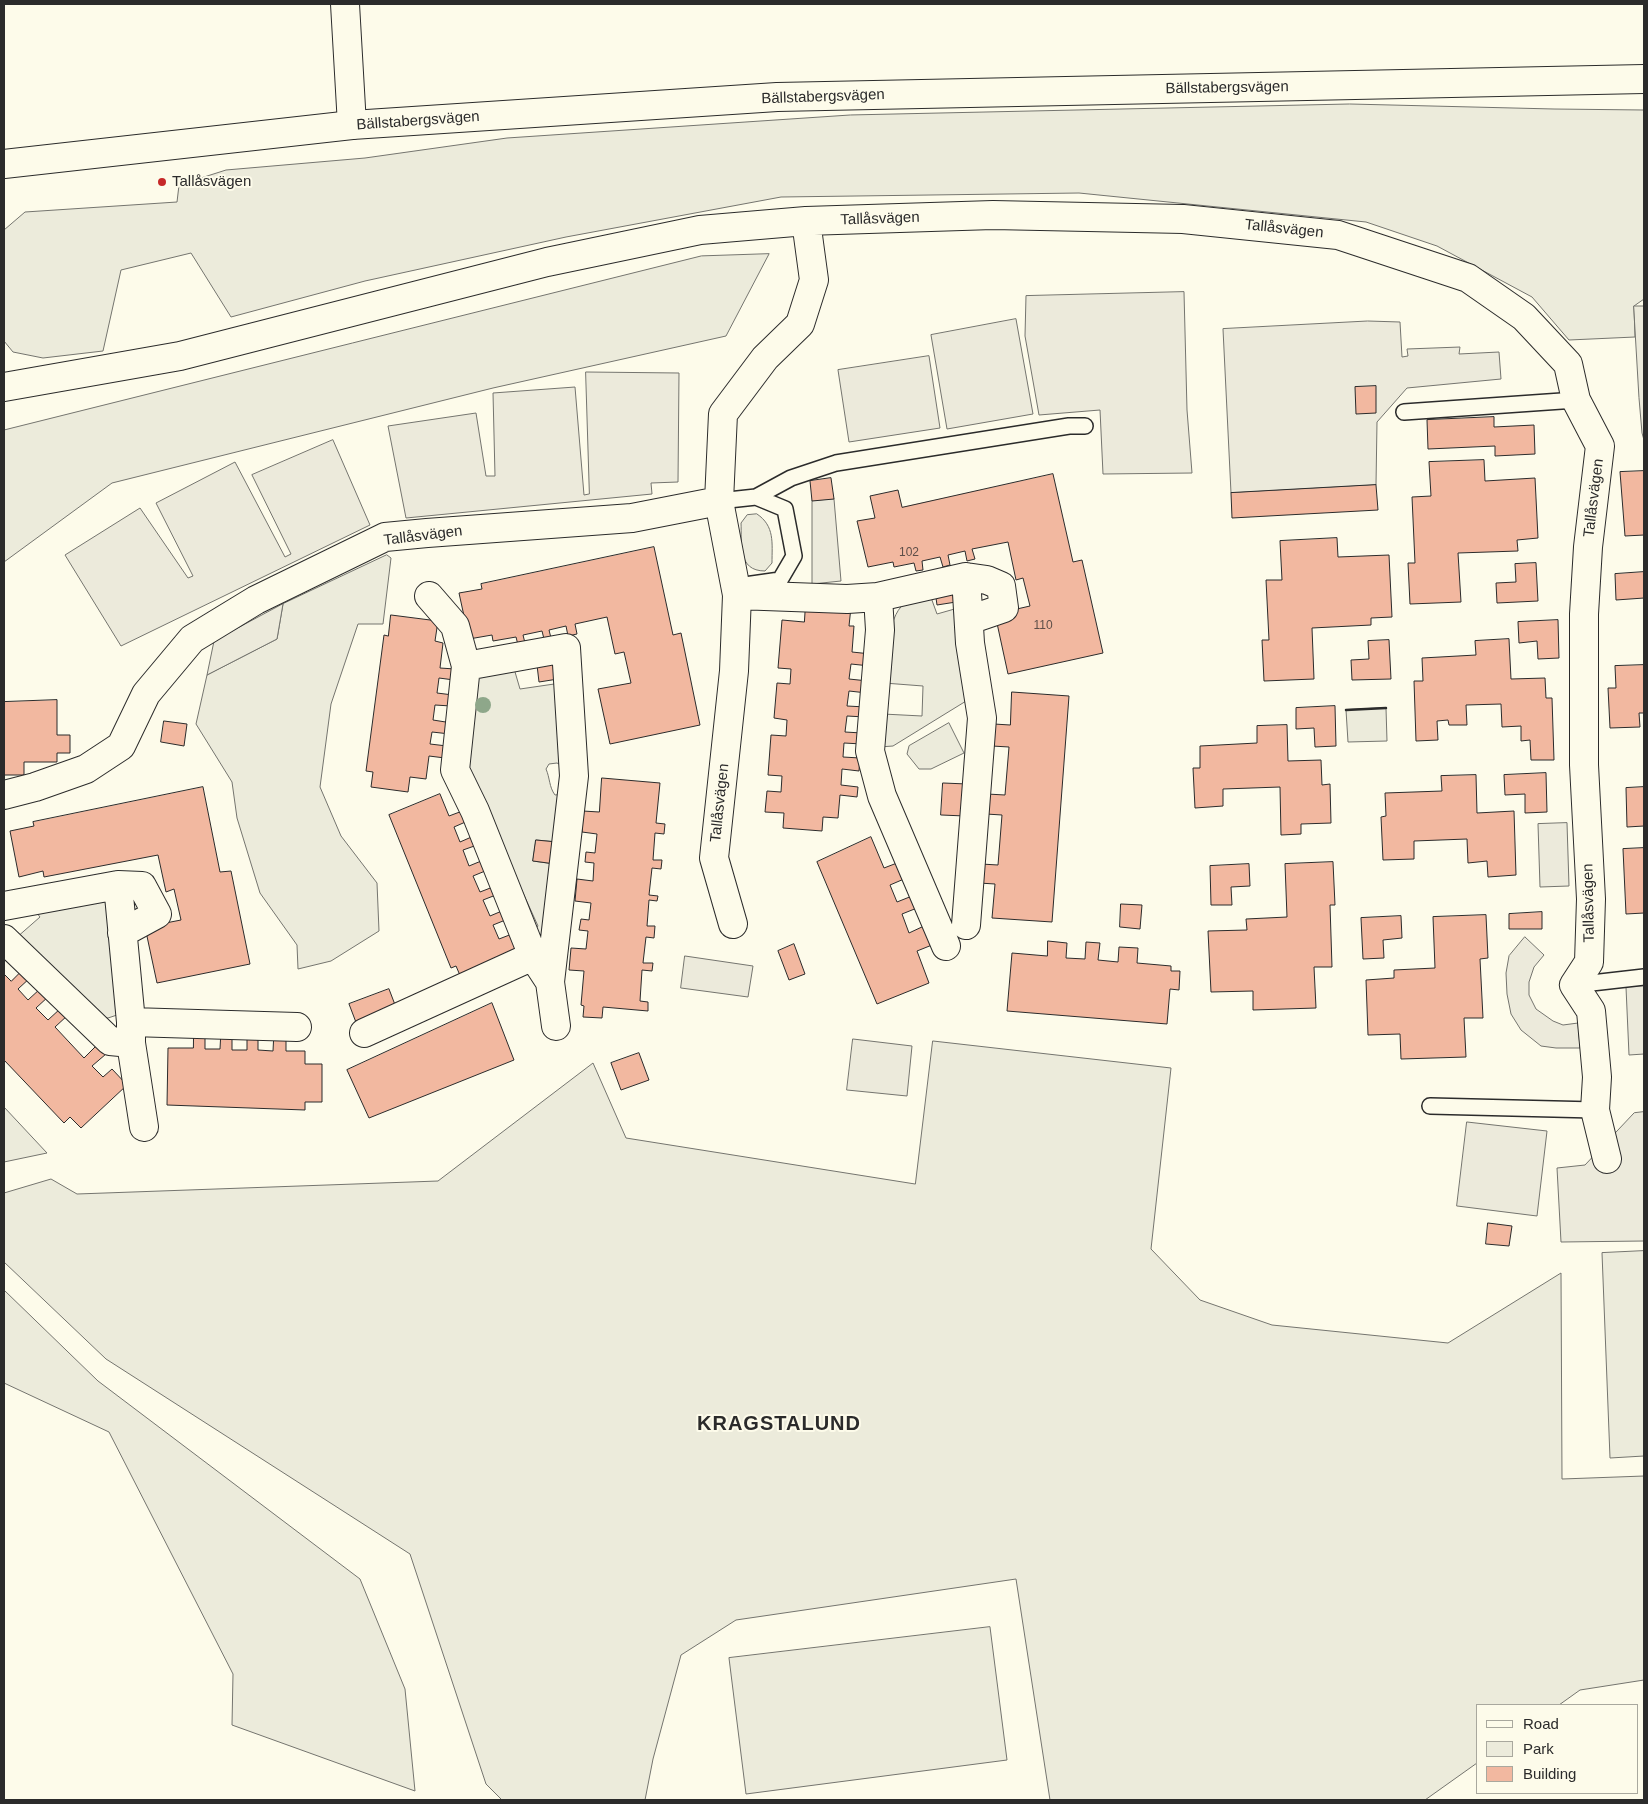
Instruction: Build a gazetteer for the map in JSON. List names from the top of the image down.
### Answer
{
  "streets": {
    "street": ["Bällstabergsvägen", "Tallåsvägen"]
  },
  "districts": ["KRAGSTALUND"],
  "places": ["Tallåsvägen"],
  "house_numbers": ["102", "110"],
  "legend": ["Road", "Park", "Building"]
}
